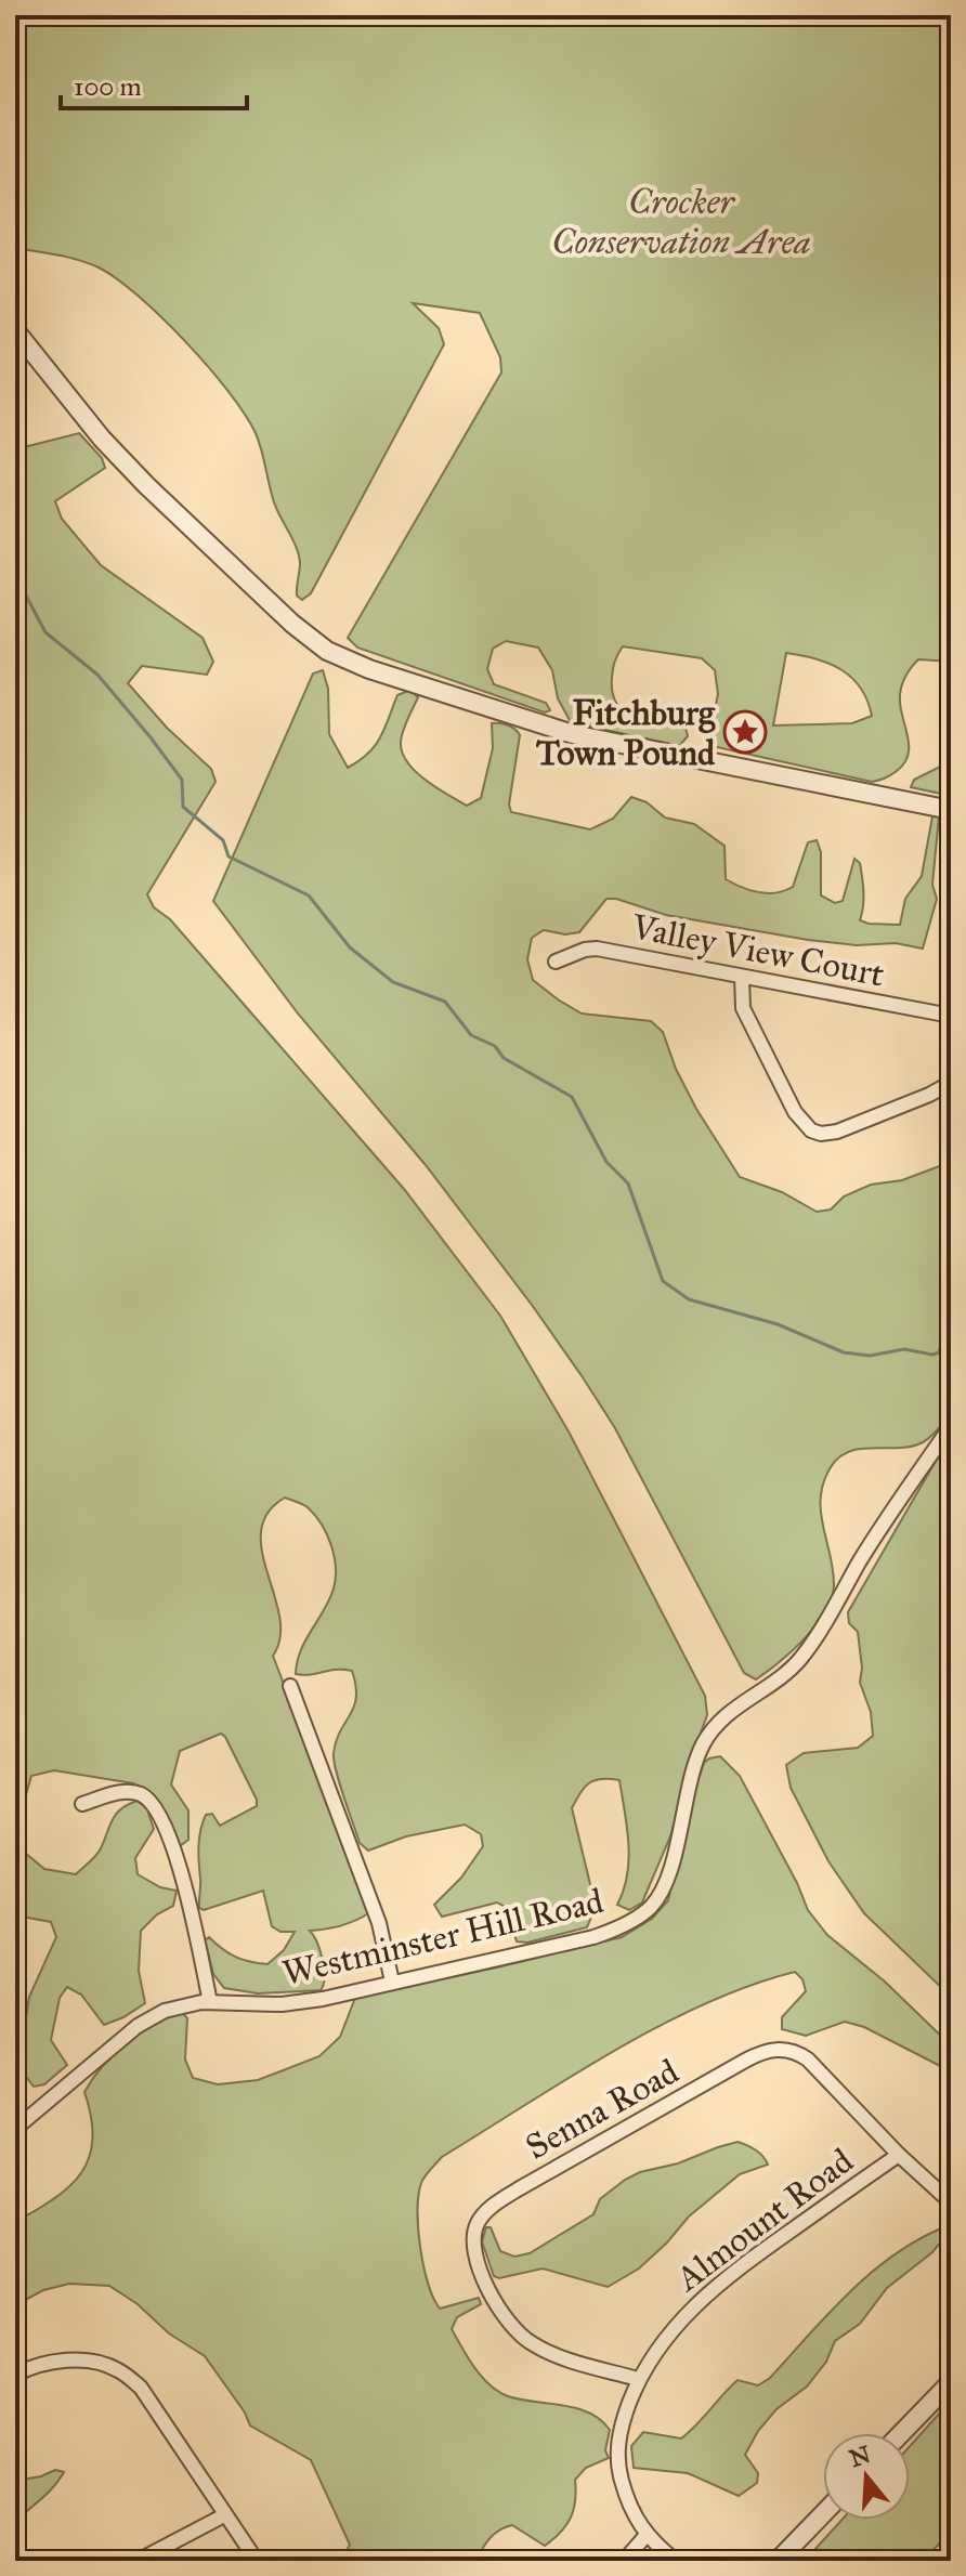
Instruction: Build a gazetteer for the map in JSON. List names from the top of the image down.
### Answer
{
  "streets": {
    "street": [
      "Valley View Court",
      "Westminster Hill Road",
      "Senna Road",
      "Almount Road"
    ]
  },
  "crossings": [
    ["Senna Road", "Almount Road"]
  ],
  "parks": ["Crocker Conservation Area"],
  "places": {
    "place": ["Fitchburg Town Pound"]
  },
  "scale_bar": "100 m",
  "north": "top"
}
